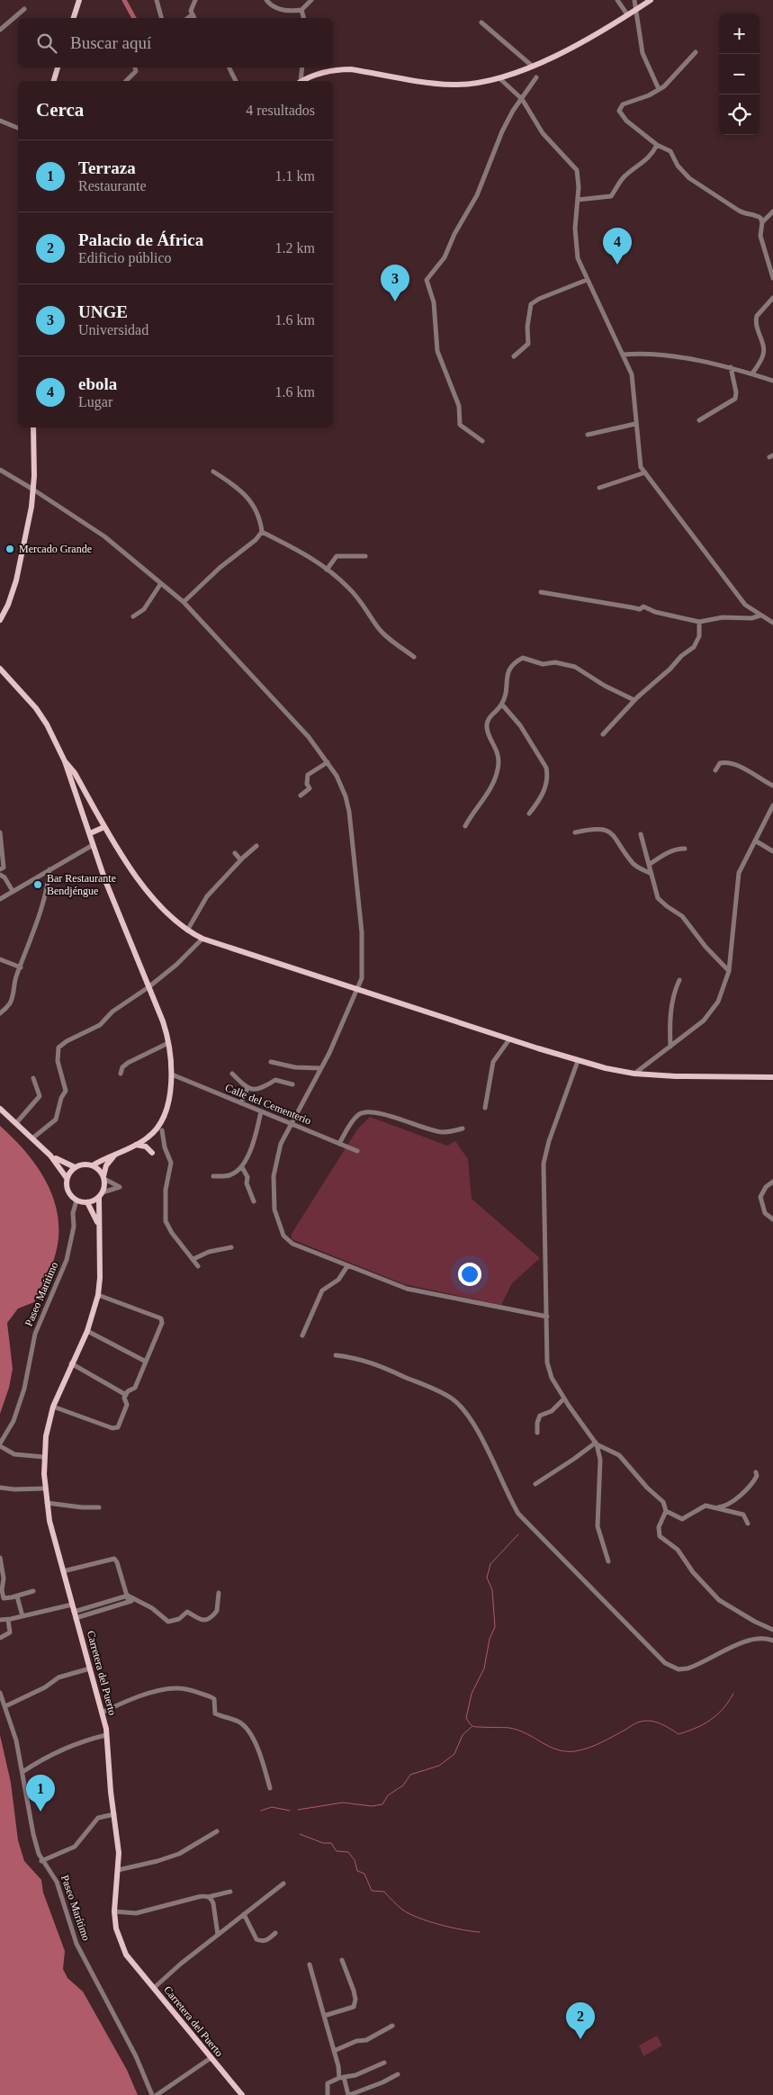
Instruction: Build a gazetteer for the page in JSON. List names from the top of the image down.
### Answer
{
  "streets": {
    "main road": ["Carretera del Puerto"],
    "street": ["Calle del Cementerio", "Paseo Marítimo"]
  },
  "crossings": [
    ["Paseo Marítimo", "Carretera del Puerto"]
  ],
  "places": ["Mercado Grande", "Bar Restaurante Bendjéngue"],
  "page": {
    "map_buttons": ["+", "−"],
    "search": "Buscar aquí",
    "heading": ["Cerca", "4 resultados"],
    "list": [
      {
        "mark": "1",
        "name": "Terraza",
        "note": "Restaurante",
        "value": "1.1 km"
      },
      {
        "mark": "2",
        "name": "Palacio de África",
        "note": "Edificio público",
        "value": "1.2 km"
      },
      {
        "mark": "3",
        "name": "UNGE",
        "note": "Universidad",
        "value": "1.6 km"
      },
      {
        "mark": "4",
        "name": "ebola",
        "note": "Lugar",
        "value": "1.6 km"
      }
    ],
    "pins": [
      "4",
      "3",
      "1",
      "2"
    ]
  }
}
